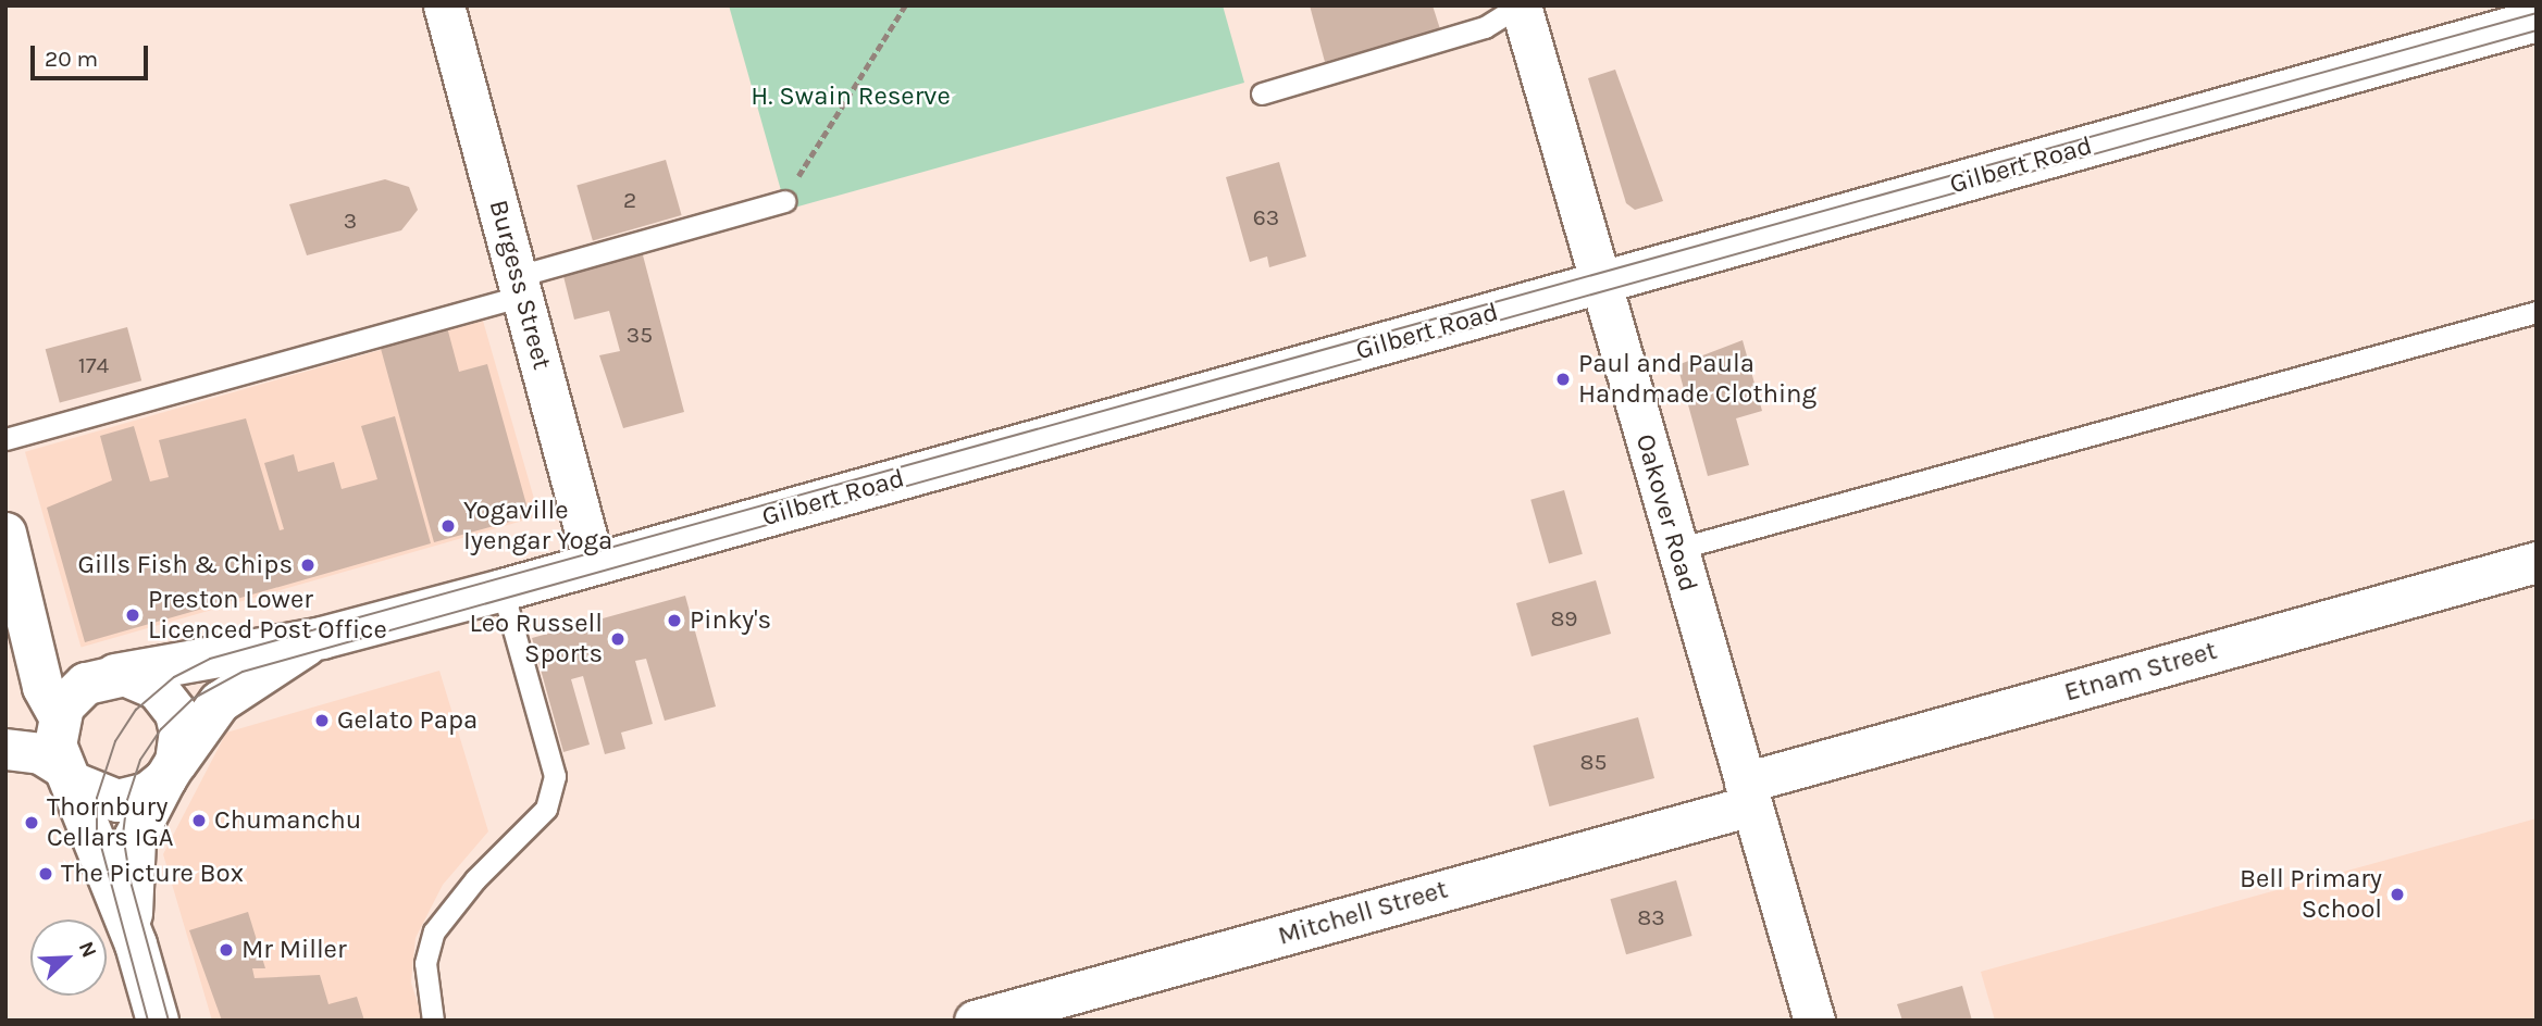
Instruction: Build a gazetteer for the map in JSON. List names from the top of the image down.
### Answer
{
  "streets": {
    "street": [
      "Gilbert Road",
      "Burgess Street",
      "Oakover Road",
      "Etnam Street",
      "Mitchell Street"
    ]
  },
  "crossings": [
    ["Gilbert Road", "Burgess Street"],
    ["Gilbert Road", "Oakover Road"],
    ["Oakover Road", "Etnam Street"],
    ["Oakover Road", "Mitchell Street"],
    ["Etnam Street", "Mitchell Street"]
  ],
  "parks": ["H. Swain Reserve"],
  "places": [
    "Paul and Paula Handmade Clothing",
    "Yogaville Iyengar Yoga",
    "Gills Fish & Chips",
    "Preston Lower Licenced Post Office",
    "Pinky's",
    "Leo Russell Sports",
    "Gelato Papa",
    "Chumanchu",
    "Thornbury Cellars IGA",
    "The Picture Box",
    "Bell Primary School",
    "Mr Miller"
  ],
  "house_numbers": [
    "2",
    "63",
    "3",
    "35",
    "174",
    "89",
    "85",
    "83"
  ],
  "scale_bar": "20 m",
  "north": "top right"
}
